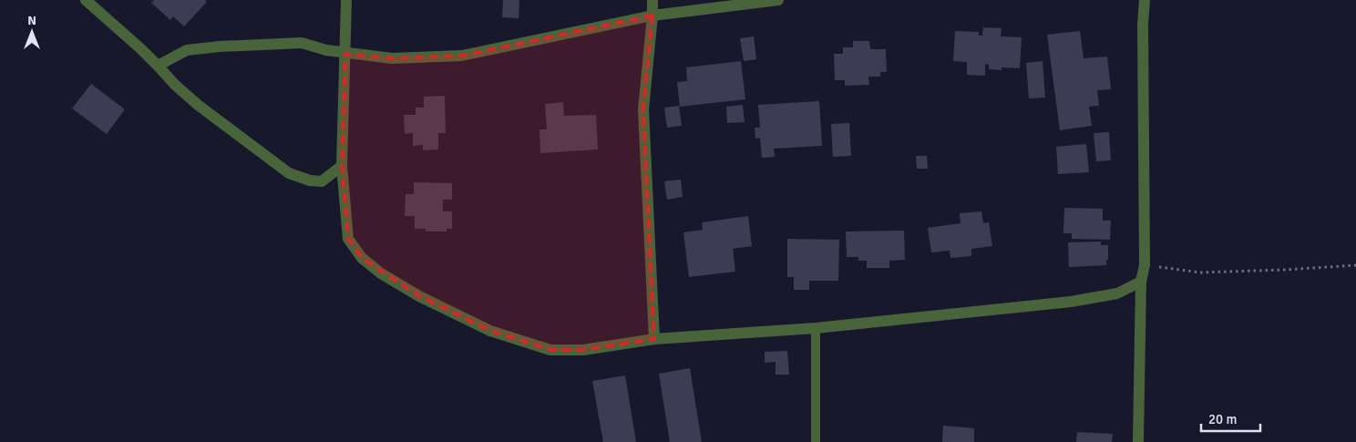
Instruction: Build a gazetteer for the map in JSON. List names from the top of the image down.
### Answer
{
  "scale_bar": "20 m",
  "north": "top"
}
